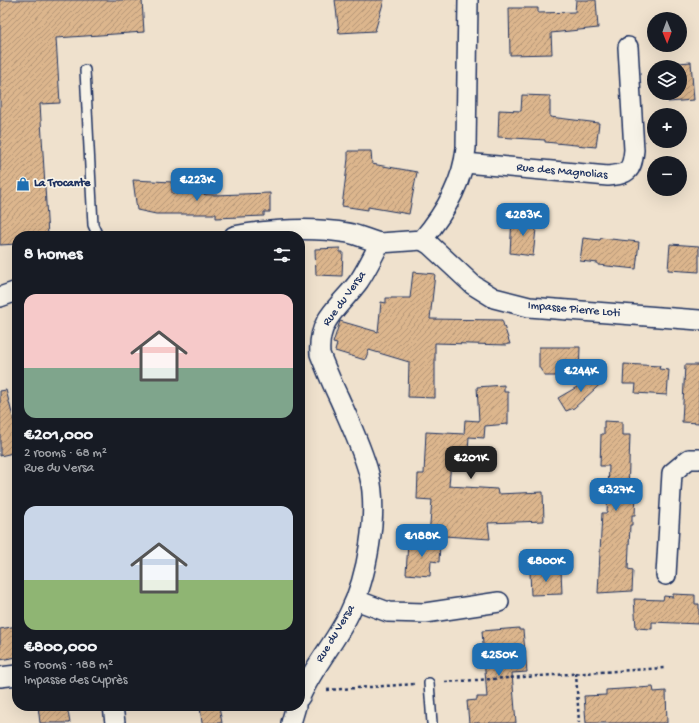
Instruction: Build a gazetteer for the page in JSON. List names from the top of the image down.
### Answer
{
  "streets": {
    "street": ["Rue des Magnolias", "Rue du Versa", "Impasse Pierre Loti"]
  },
  "places": {
    "shop": ["La Trocante"]
  },
  "north": "bottom",
  "page": {
    "map_buttons": ["+", "−"],
    "price": [
      "€223K",
      "€283K",
      "€244K",
      "€201K",
      "€327K",
      "€188K",
      "€800K",
      "€250K"
    ],
    "heading": "8 homes",
    "list": [
      {
        "name": "€201,000",
        "note": "2 rooms · 68 m² · Rue du Versa"
      },
      {
        "name": "€800,000",
        "note": "5 rooms · 188 m² · Impasse des Cyprès"
      }
    ]
  }
}
